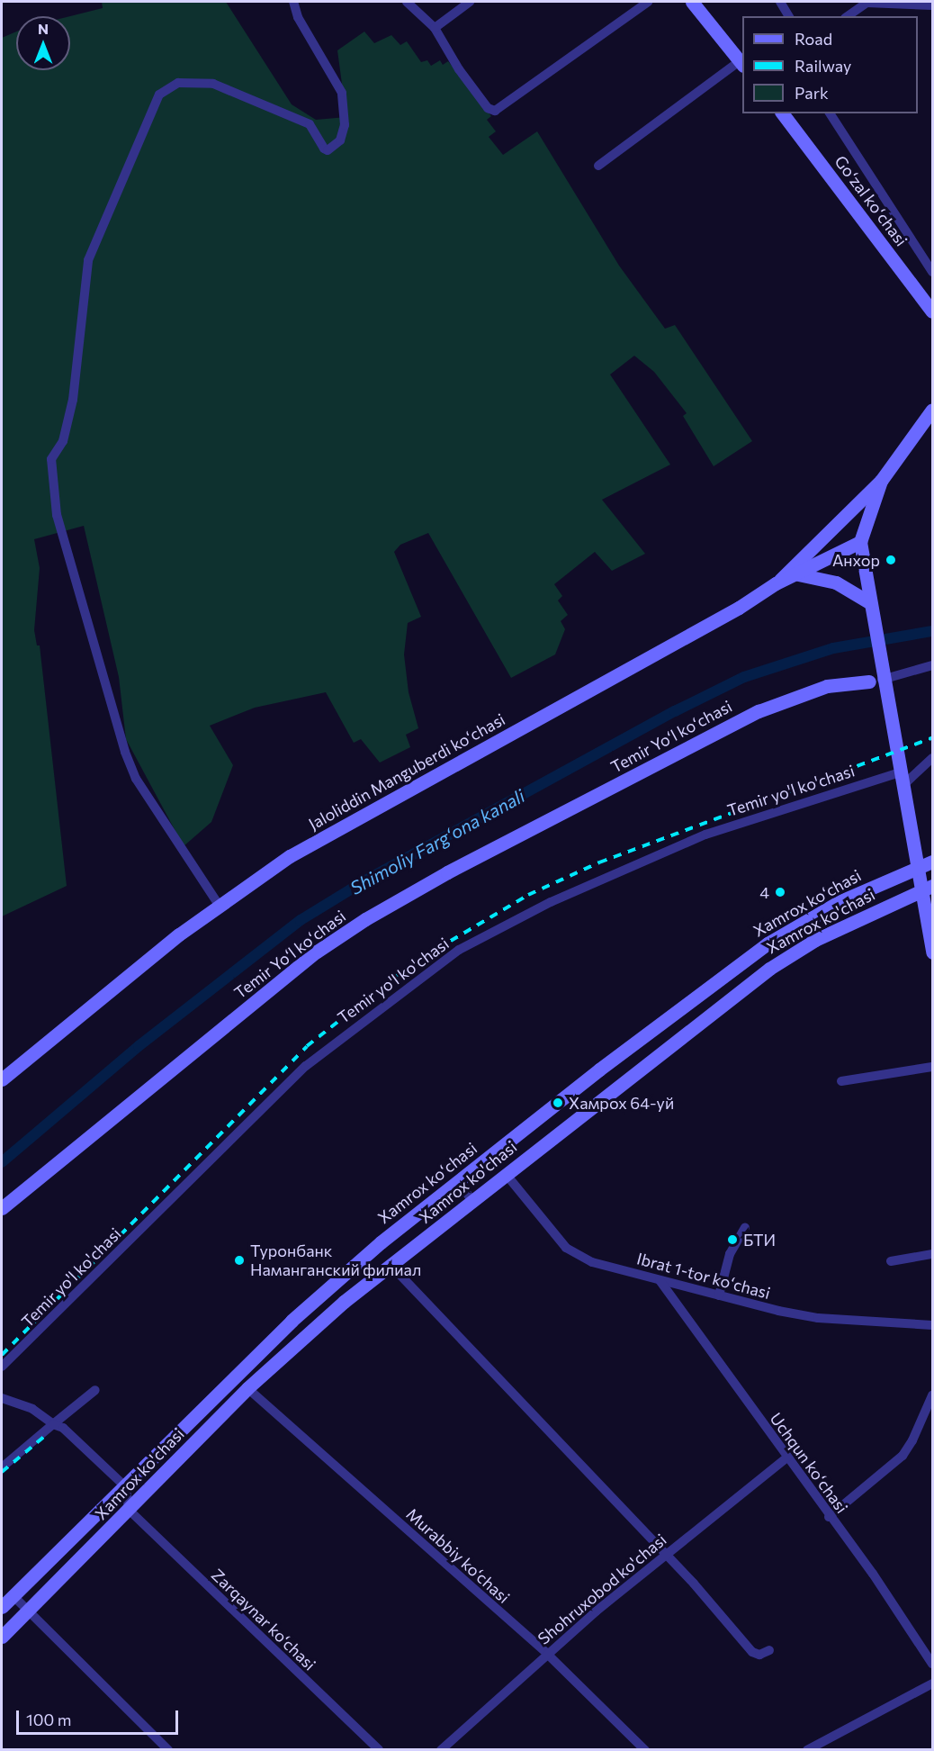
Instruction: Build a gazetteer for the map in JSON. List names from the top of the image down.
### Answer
{
  "streets": {
    "main road": [
      "Goʻzal koʻchasi",
      "Temir Yoʻl koʻchasi",
      "Jaloliddin Manguberdi koʻchasi",
      "Xamrox koʻchasi",
      "Xamrox ko'chasi"
    ],
    "street": [
      "Temir yo'l ko'chasi",
      "Ibrat 1-tor koʻchasi",
      "Uchqun koʻchasi",
      "Murabbiy ko‘chasi",
      "Shohruxobod ko'chasi",
      "Zarqaynar ko‘chasi"
    ]
  },
  "crossings": [
    ["Xamrox ko'chasi", "Ibrat 1-tor koʻchasi"],
    ["Xamrox ko'chasi", "Murabbiy ko‘chasi"],
    ["Xamrox ko'chasi", "Zarqaynar ko‘chasi"],
    ["Ibrat 1-tor koʻchasi", "Uchqun koʻchasi"],
    ["Uchqun koʻchasi", "Shohruxobod ko'chasi"],
    ["Murabbiy ko‘chasi", "Shohruxobod ko'chasi"]
  ],
  "water": ["Shimoliy Fargʻona kanali"],
  "places": [
    "Анхор",
    "4",
    "Хамрох 64-уй",
    "БТИ",
    "Туронбанк Наманганский филиал"
  ],
  "legend": ["Road", "Railway", "Park"],
  "scale_bar": "100 m",
  "north": "top"
}
